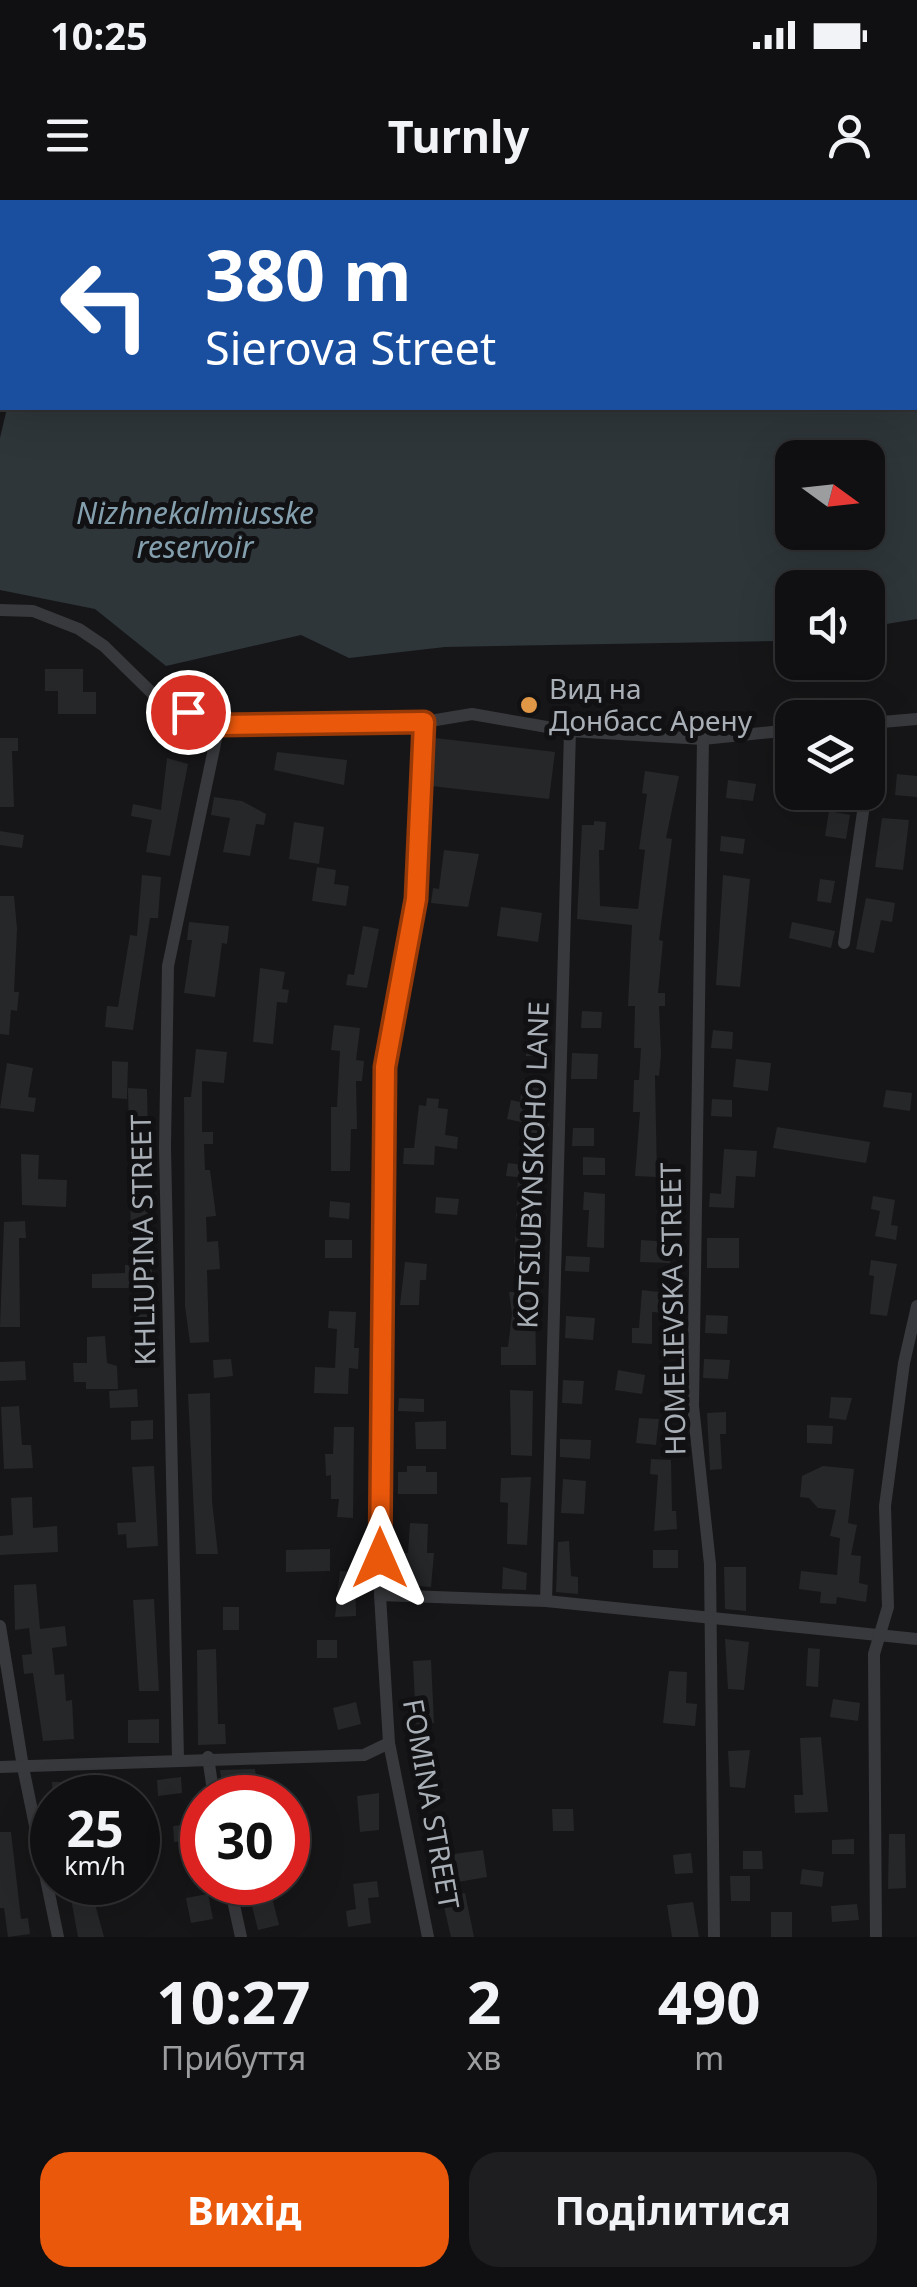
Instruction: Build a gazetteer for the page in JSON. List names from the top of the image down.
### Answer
{
  "streets": {
    "street": [
      "KOTSIUBYNSKOHO LANE",
      "KHLIUPINA STREET",
      "HOMELIEVSKA STREET",
      "FOMINA STREET"
    ]
  },
  "water": ["Nizhnekalmiusske reservoir"],
  "places": ["Вид на Донбасс Арену"],
  "north": "right",
  "page": {
    "status": "10:25",
    "header": "Turnly",
    "turn": ["380 m", "Sierova Street"],
    "speed": "25 km/h",
    "limit": "30",
    "eta": [
      "10:27",
      "Прибуття",
      "2",
      "хв",
      "490",
      "m"
    ],
    "buttons": ["Вихід", "Поділитися"]
  }
}
